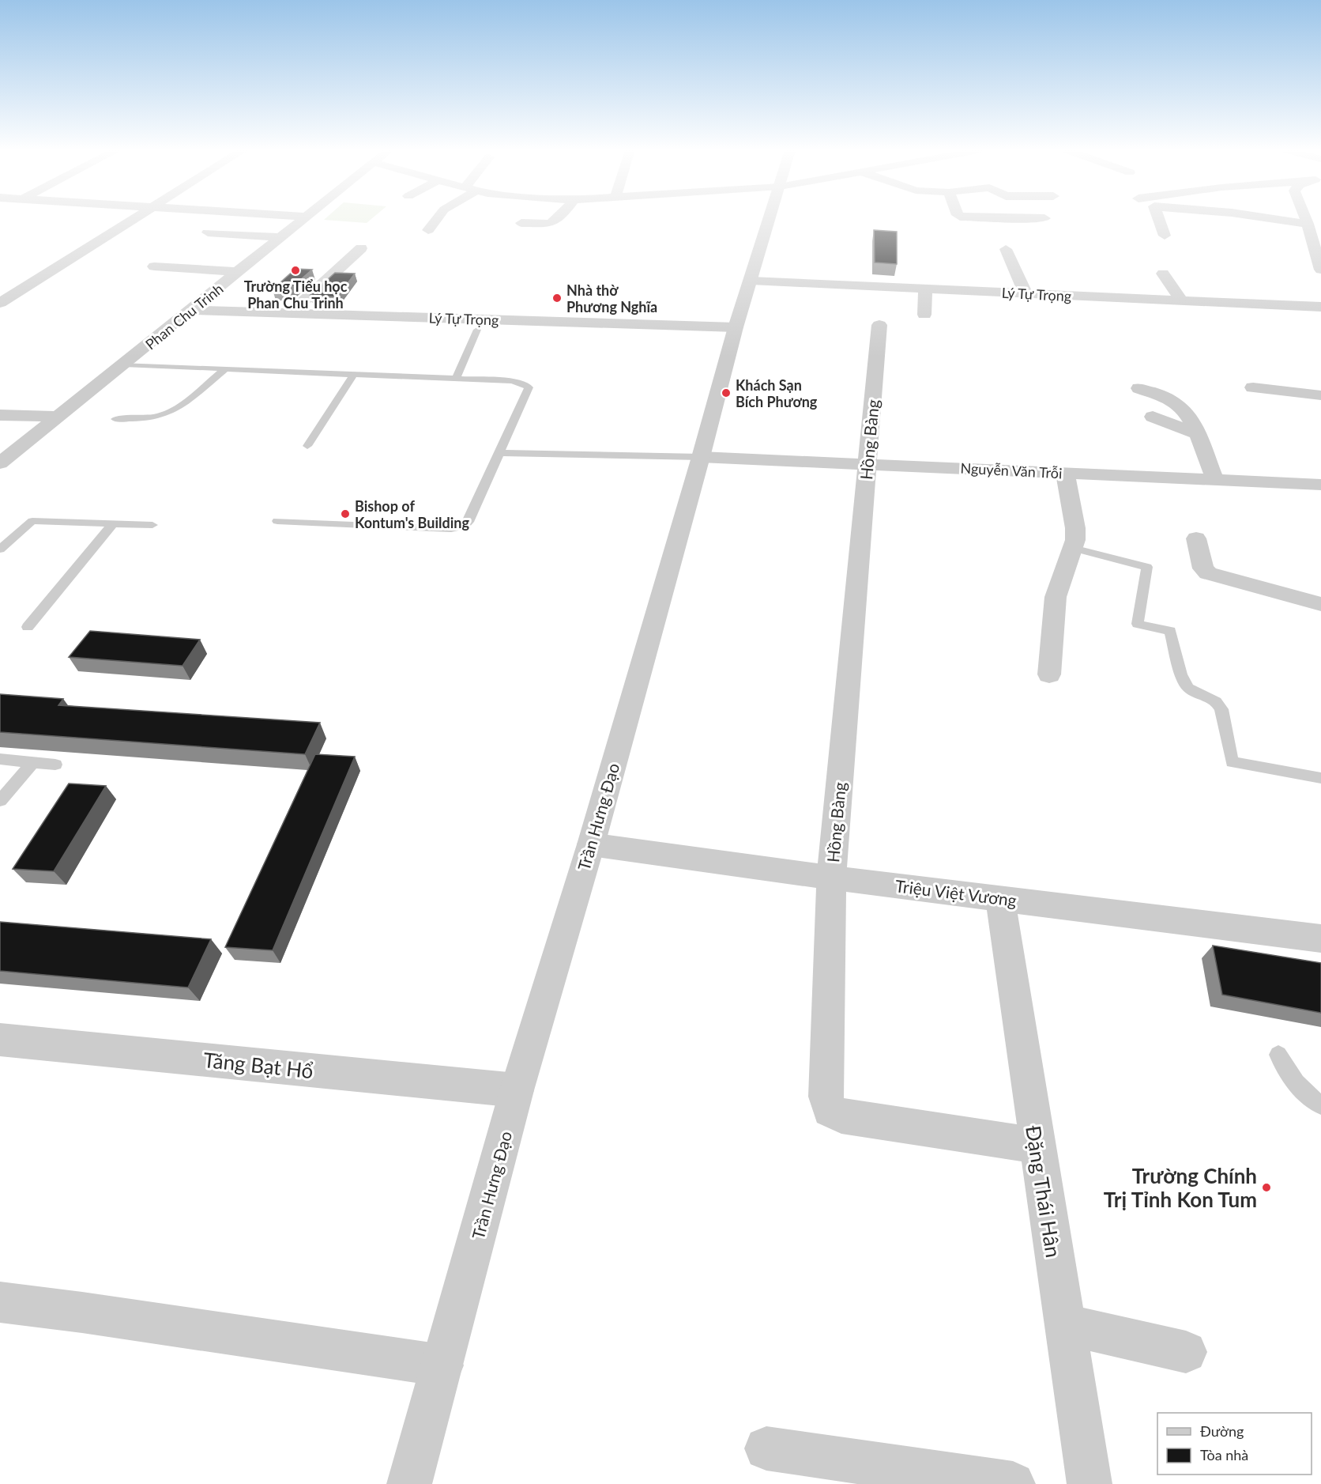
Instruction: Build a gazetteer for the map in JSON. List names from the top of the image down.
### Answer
{
  "streets": {
    "street": [
      "Lý Tự Trọng",
      "Phan Chu Trinh",
      "Hồng Bàng",
      "Nguyễn Văn Trỗi",
      "Trần Hưng Đạo",
      "Triệu Việt Vương",
      "Tăng Bạt Hổ",
      "Đặng Thái Hân"
    ]
  },
  "crossings": [
    ["Lý Tự Trọng", "Phan Chu Trinh"],
    ["Lý Tự Trọng", "Trần Hưng Đạo"],
    ["Hồng Bàng", "Nguyễn Văn Trỗi"],
    ["Hồng Bàng", "Triệu Việt Vương"],
    ["Hồng Bàng", "Đặng Thái Hân"],
    ["Nguyễn Văn Trỗi", "Trần Hưng Đạo"],
    ["Trần Hưng Đạo", "Triệu Việt Vương"],
    ["Trần Hưng Đạo", "Tăng Bạt Hổ"],
    ["Triệu Việt Vương", "Đặng Thái Hân"]
  ],
  "places": [
    "Trường Tiểu học Phan Chu Trinh",
    "Nhà thờ Phương Nghĩa",
    "Khách Sạn Bích Phương",
    "Bishop of Kontum's Building",
    "Trường Chính Trị Tỉnh Kon Tum"
  ],
  "legend": ["Đường", "Tòa nhà"]
}
